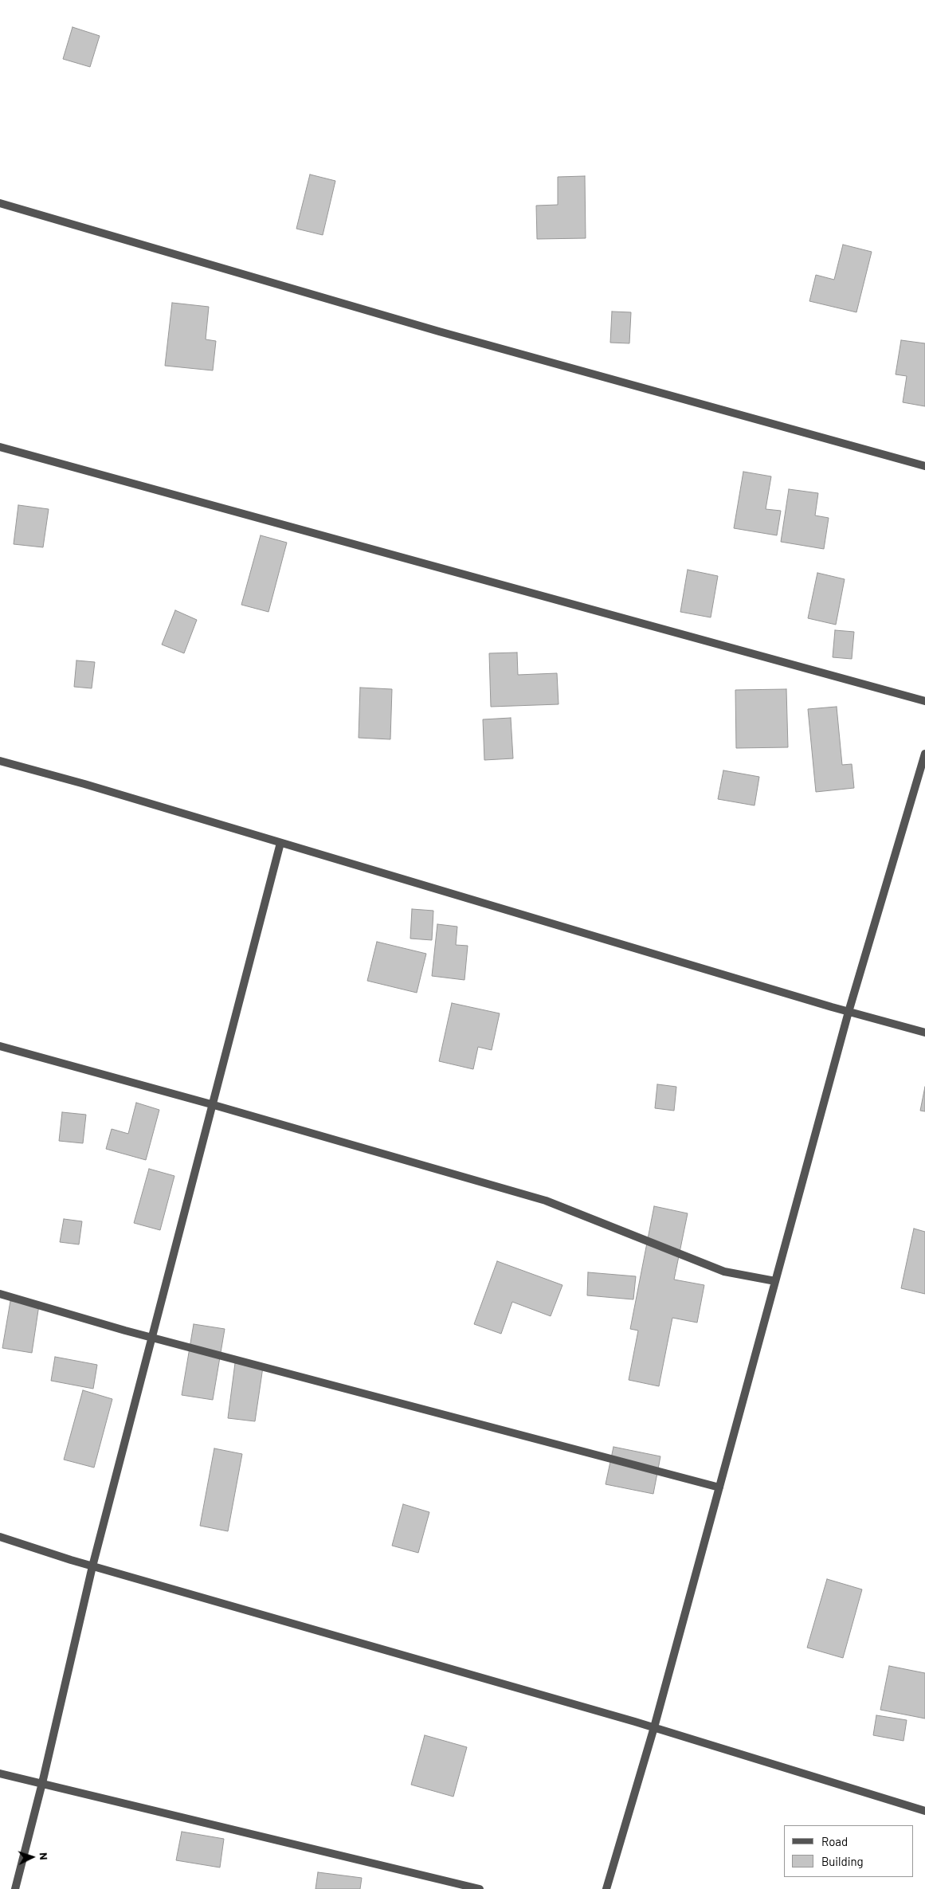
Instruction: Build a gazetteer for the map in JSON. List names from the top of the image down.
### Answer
{
  "legend": ["Road", "Building"],
  "north": "right"
}
